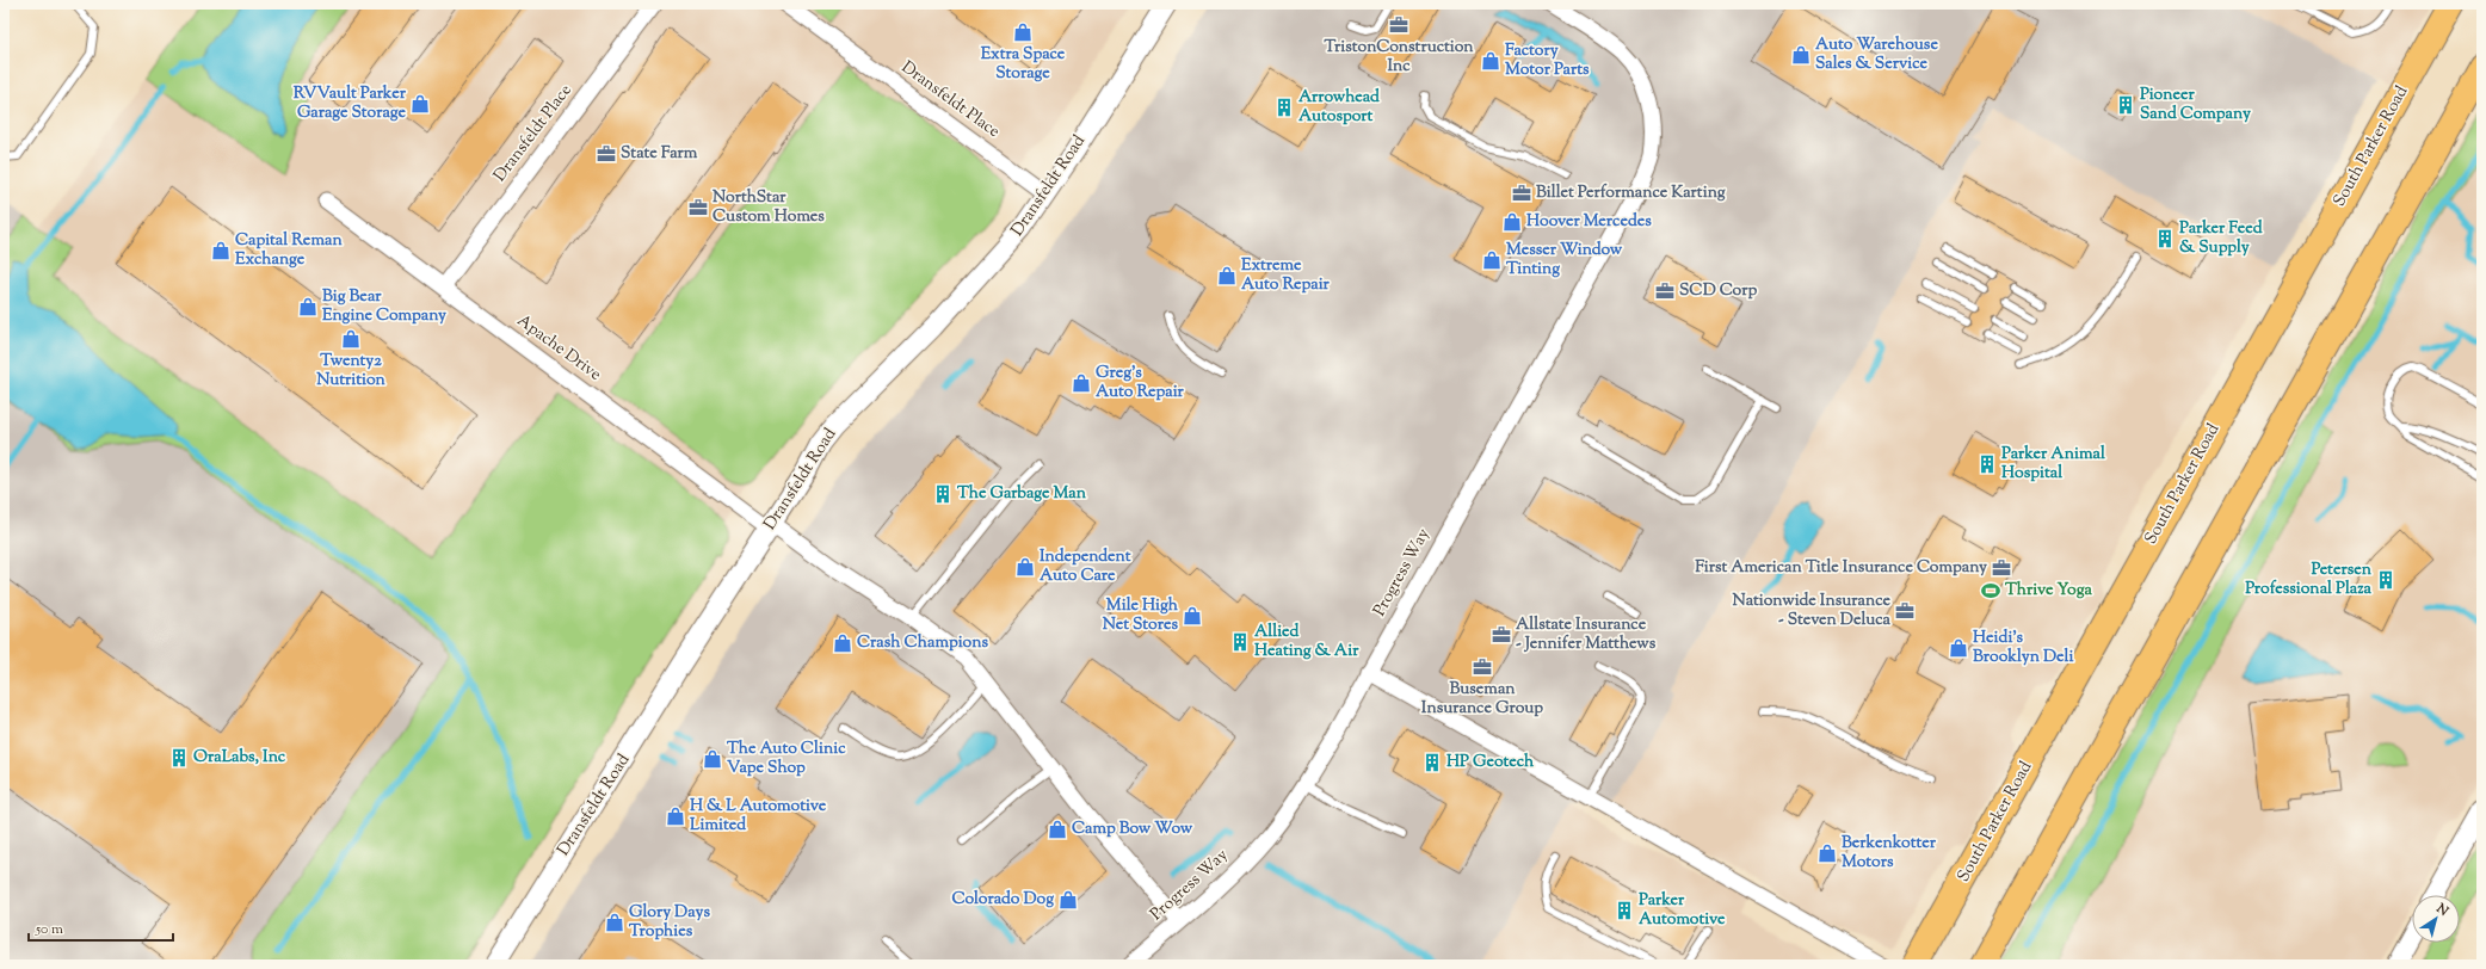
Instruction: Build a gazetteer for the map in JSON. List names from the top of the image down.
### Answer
{
  "streets": {
    "highway": ["South Parker Road"],
    "street": [
      "Dransfeldt Place",
      "Dransfeldt Road",
      "Apache Drive",
      "Progress Way"
    ]
  },
  "crossings": [
    ["Dransfeldt Place", "Dransfeldt Road"],
    ["Dransfeldt Place", "Apache Drive"],
    ["Dransfeldt Road", "Apache Drive"],
    ["Apache Drive", "Progress Way"]
  ],
  "places": {
    "office": [
      "TristonConstruction Inc",
      "State Farm",
      "Billet Performance Karting",
      "NorthStar Custom Homes",
      "SCD Corp",
      "First American Title Insurance Company",
      "Nationwide Insurance - Steven Deluca",
      "Allstate Insurance - Jennifer Matthews",
      "Buseman Insurance Group"
    ],
    "shop": [
      "Extra Space Storage",
      "Auto Warehouse Sales & Service",
      "Factory Motor Parts",
      "RVVault Parker Garage Storage",
      "Hoover Mercedes",
      "Capital Reman Exchange",
      "Messer Window Tinting",
      "Extreme Auto Repair",
      "Big Bear Engine Company",
      "Twenty2 Nutrition",
      "Greg's Auto Repair",
      "Independent Auto Care",
      "Mile High Net Stores",
      "Crash Champions",
      "Heidi's Brooklyn Deli",
      "The Auto Clinic Vape Shop",
      "H & L Automotive Limited",
      "Camp Bow Wow",
      "Berkenkotter Motors",
      "Colorado Dog",
      "Glory Days Trophies"
    ],
    "building": [
      "Pioneer Sand Company",
      "Arrowhead Autosport",
      "Parker Feed & Supply",
      "Parker Animal Hospital",
      "The Garbage Man",
      "Petersen Professional Plaza",
      "Allied Heating & Air",
      "OraLabs, Inc",
      "HP Geotech",
      "Parker Automotive"
    ],
    "sports": ["Thrive Yoga"]
  },
  "scale_bar": "50 m",
  "north": "top right"
}
